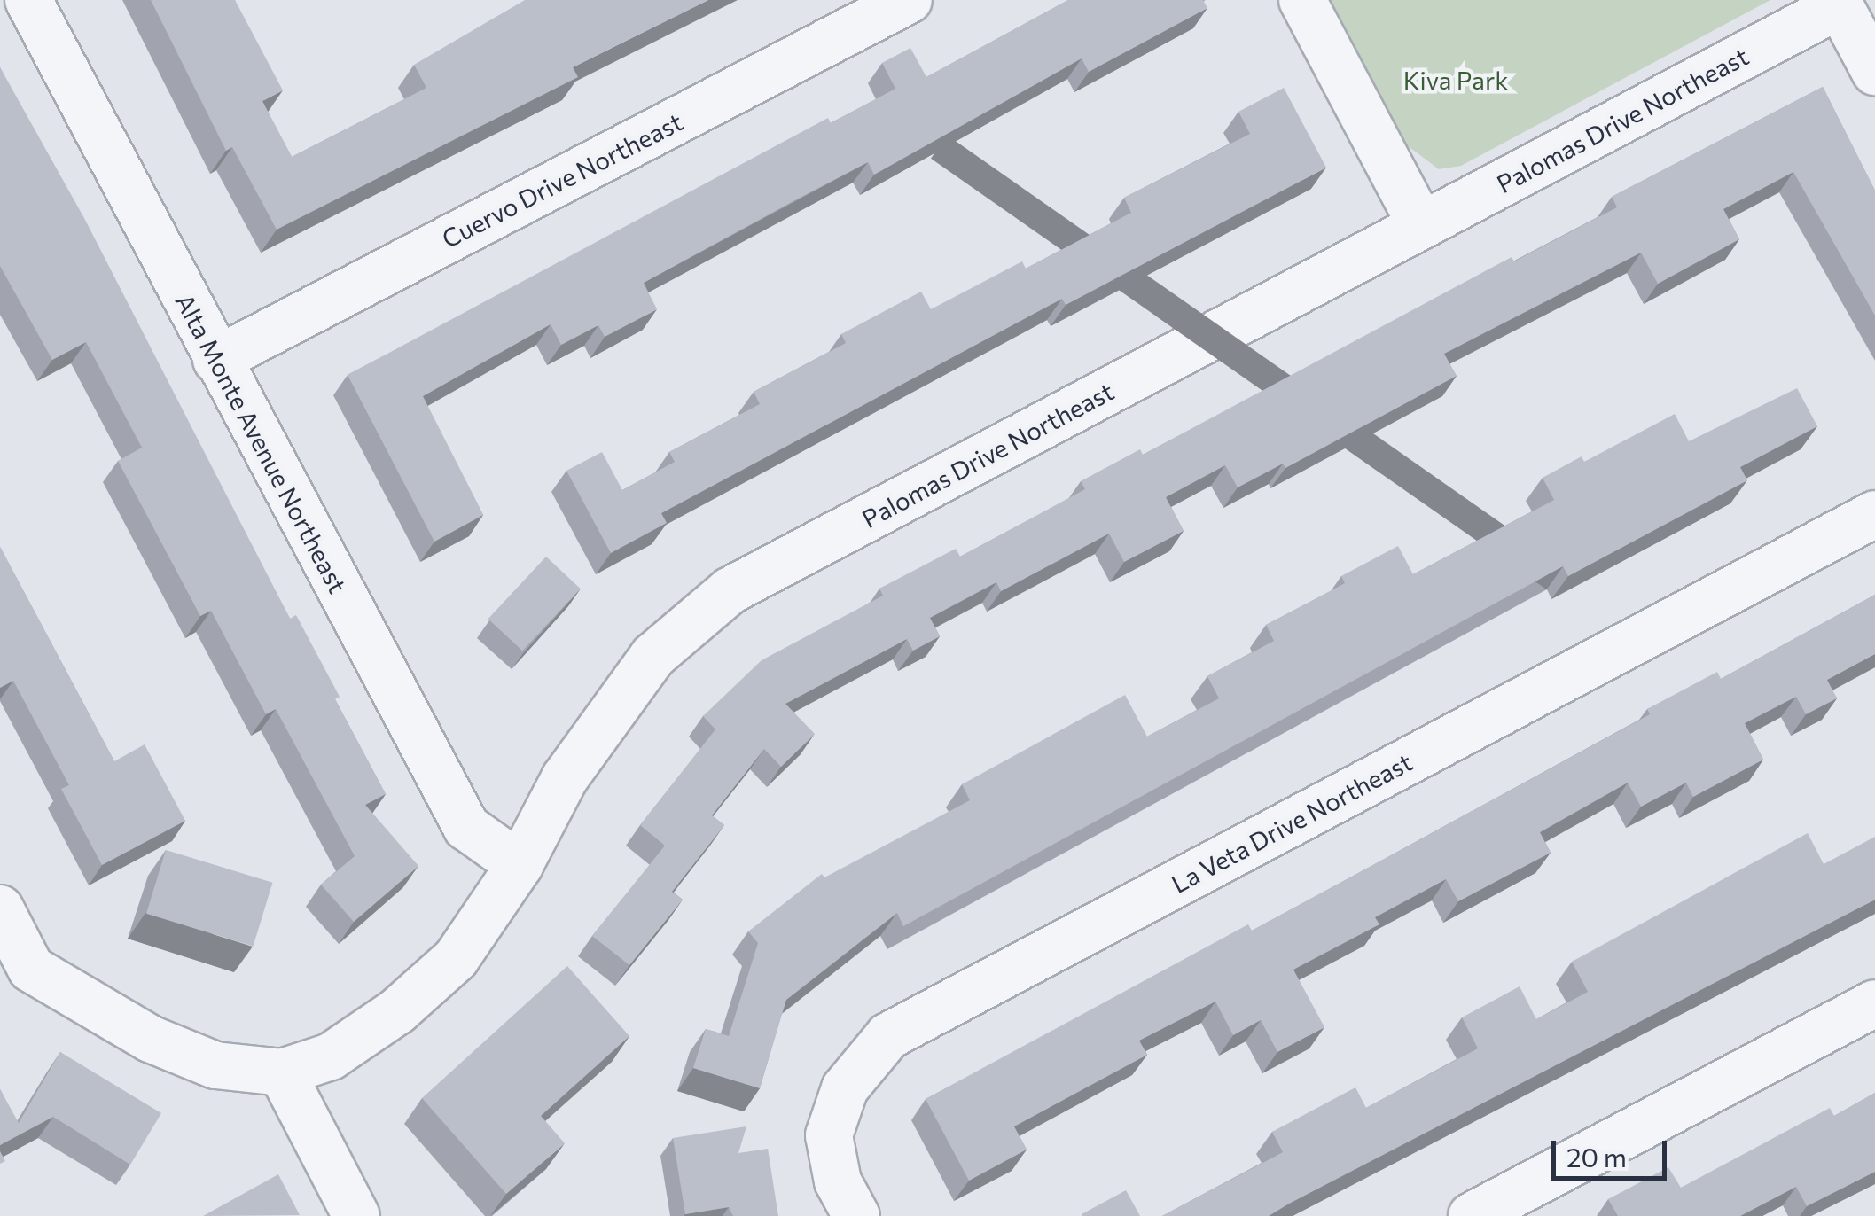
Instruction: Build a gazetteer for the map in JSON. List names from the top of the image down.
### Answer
{
  "streets": {
    "street": [
      "Palomas Drive Northeast",
      "Cuervo Drive Northeast",
      "Alta Monte Avenue Northeast",
      "La Veta Drive Northeast"
    ]
  },
  "crossings": [
    ["Palomas Drive Northeast", "Alta Monte Avenue Northeast"],
    ["Cuervo Drive Northeast", "Alta Monte Avenue Northeast"]
  ],
  "parks": ["Kiva Park"],
  "scale_bar": "20 m"
}
